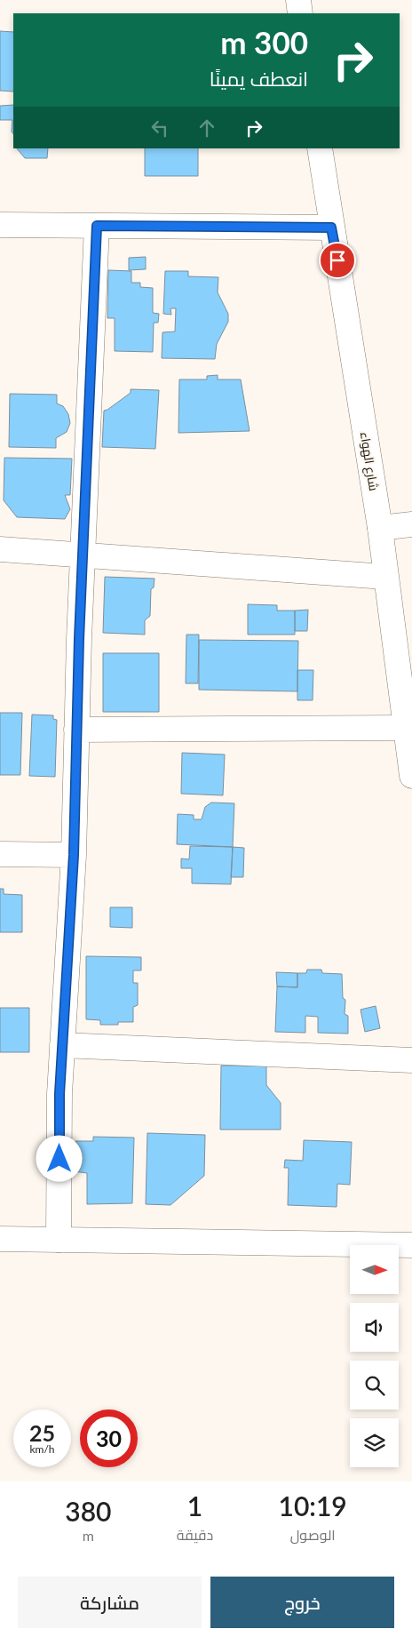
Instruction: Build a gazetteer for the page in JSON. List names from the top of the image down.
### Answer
{
  "streets": {
    "street": ["شارع الهواء"]
  },
  "north": "right",
  "page": {
    "turn": ["300 m", "انعطف يمينًا"],
    "speed": "25 km/h",
    "limit": "30",
    "eta": [
      "10:19",
      "الوصول",
      "1",
      "دقيقة",
      "380",
      "m"
    ],
    "buttons": ["خروج", "مشاركة"]
  }
}
